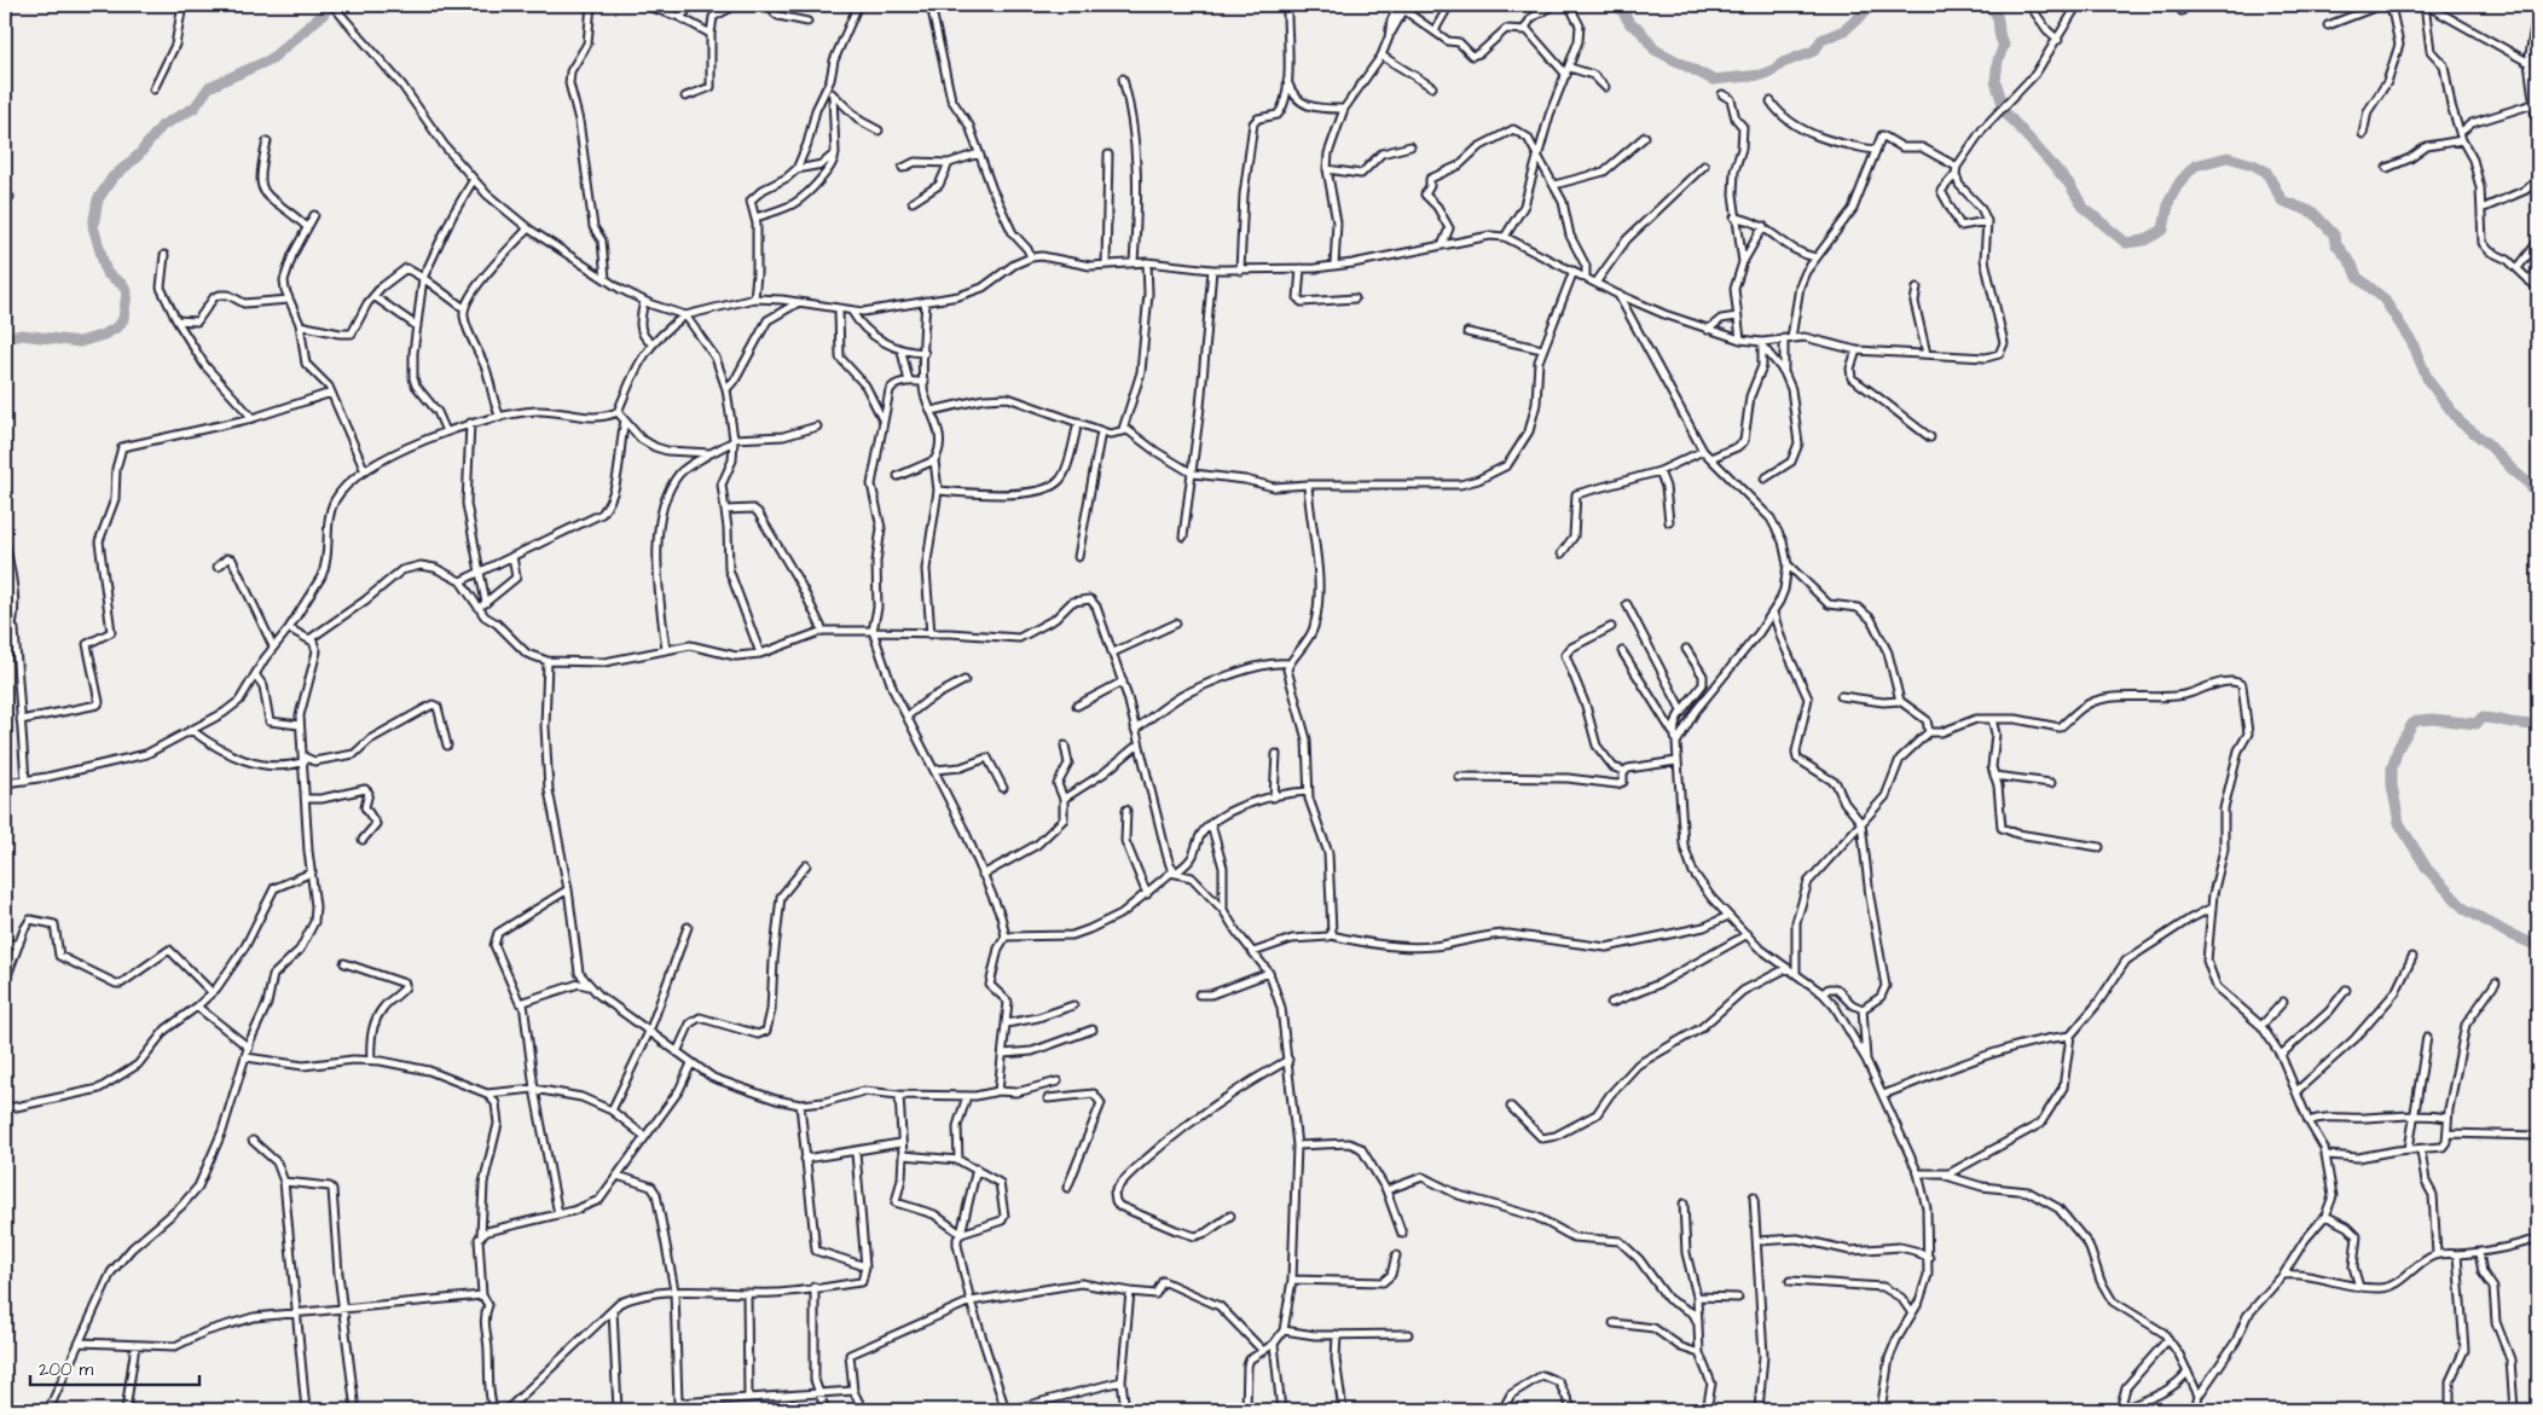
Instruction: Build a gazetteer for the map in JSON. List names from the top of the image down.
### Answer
{
  "scale_bar": "200 m"
}
